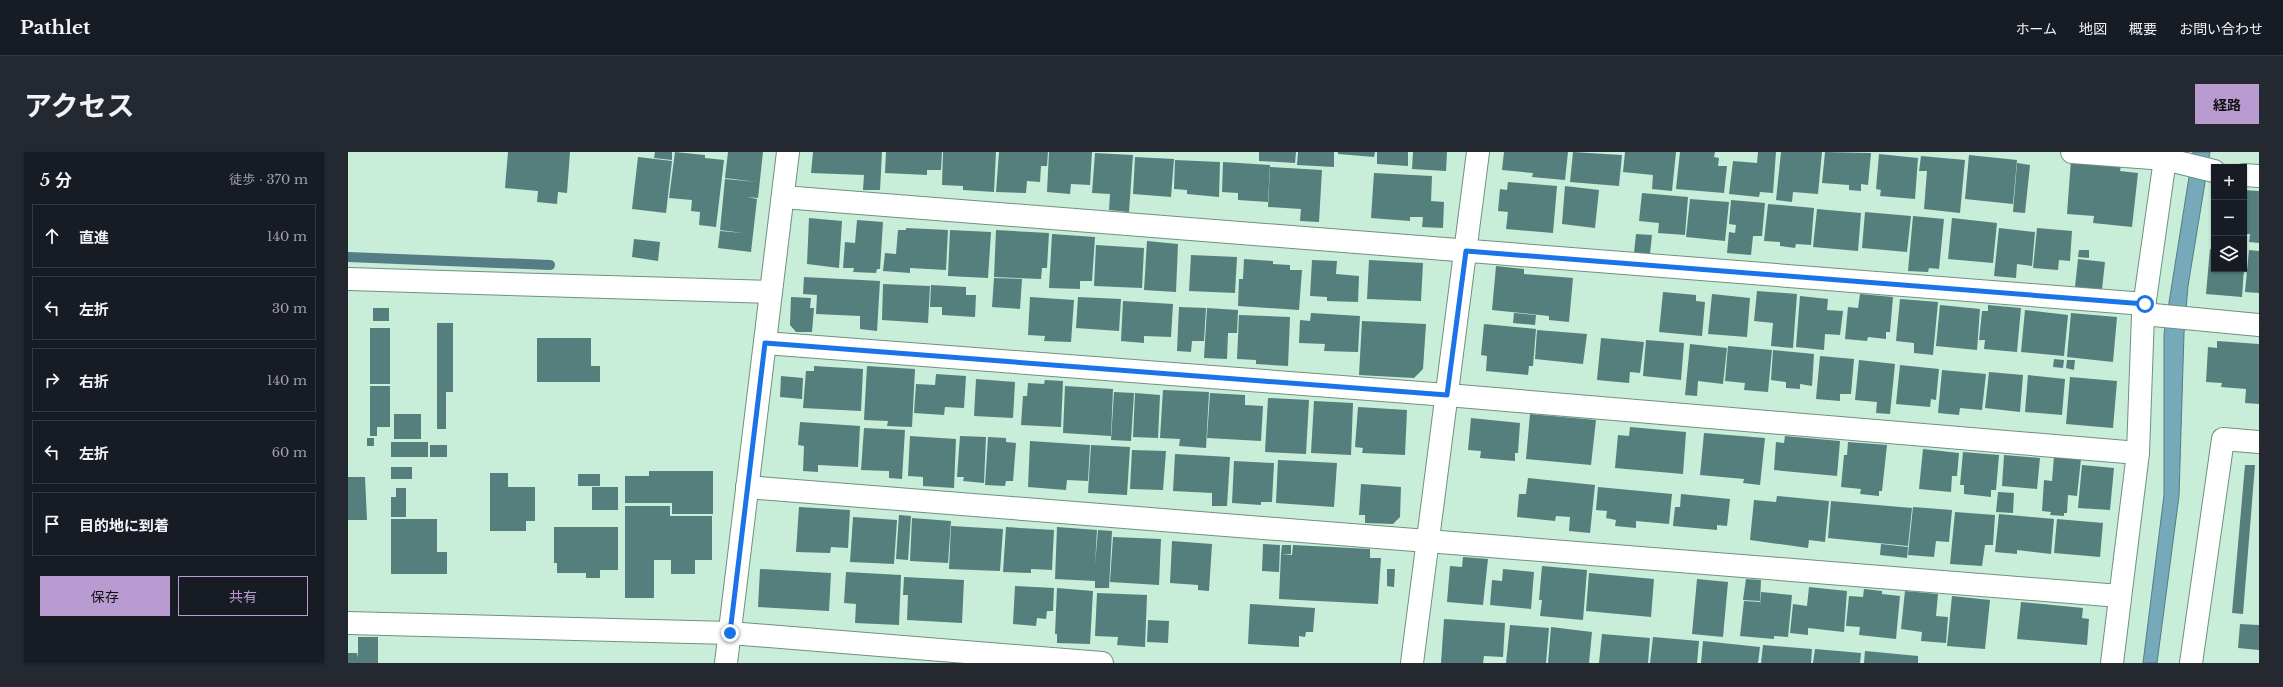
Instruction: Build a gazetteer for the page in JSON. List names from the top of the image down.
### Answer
{
  "page": {
    "header": "Pathlet",
    "nav": [
      "ホーム",
      "地図",
      "概要",
      "お問い合わせ"
    ],
    "title": "アクセス",
    "buttons": [
      "経路",
      ["保存", "共有"]
    ],
    "heading": ["5 分", "徒歩 · 370 m"],
    "map_buttons": ["+", "−"],
    "list": [
      ["直進", "140 m"],
      ["左折", "30 m"],
      ["右折", "140 m"],
      ["左折", "60 m"],
      "目的地に到着"
    ]
  }
}
